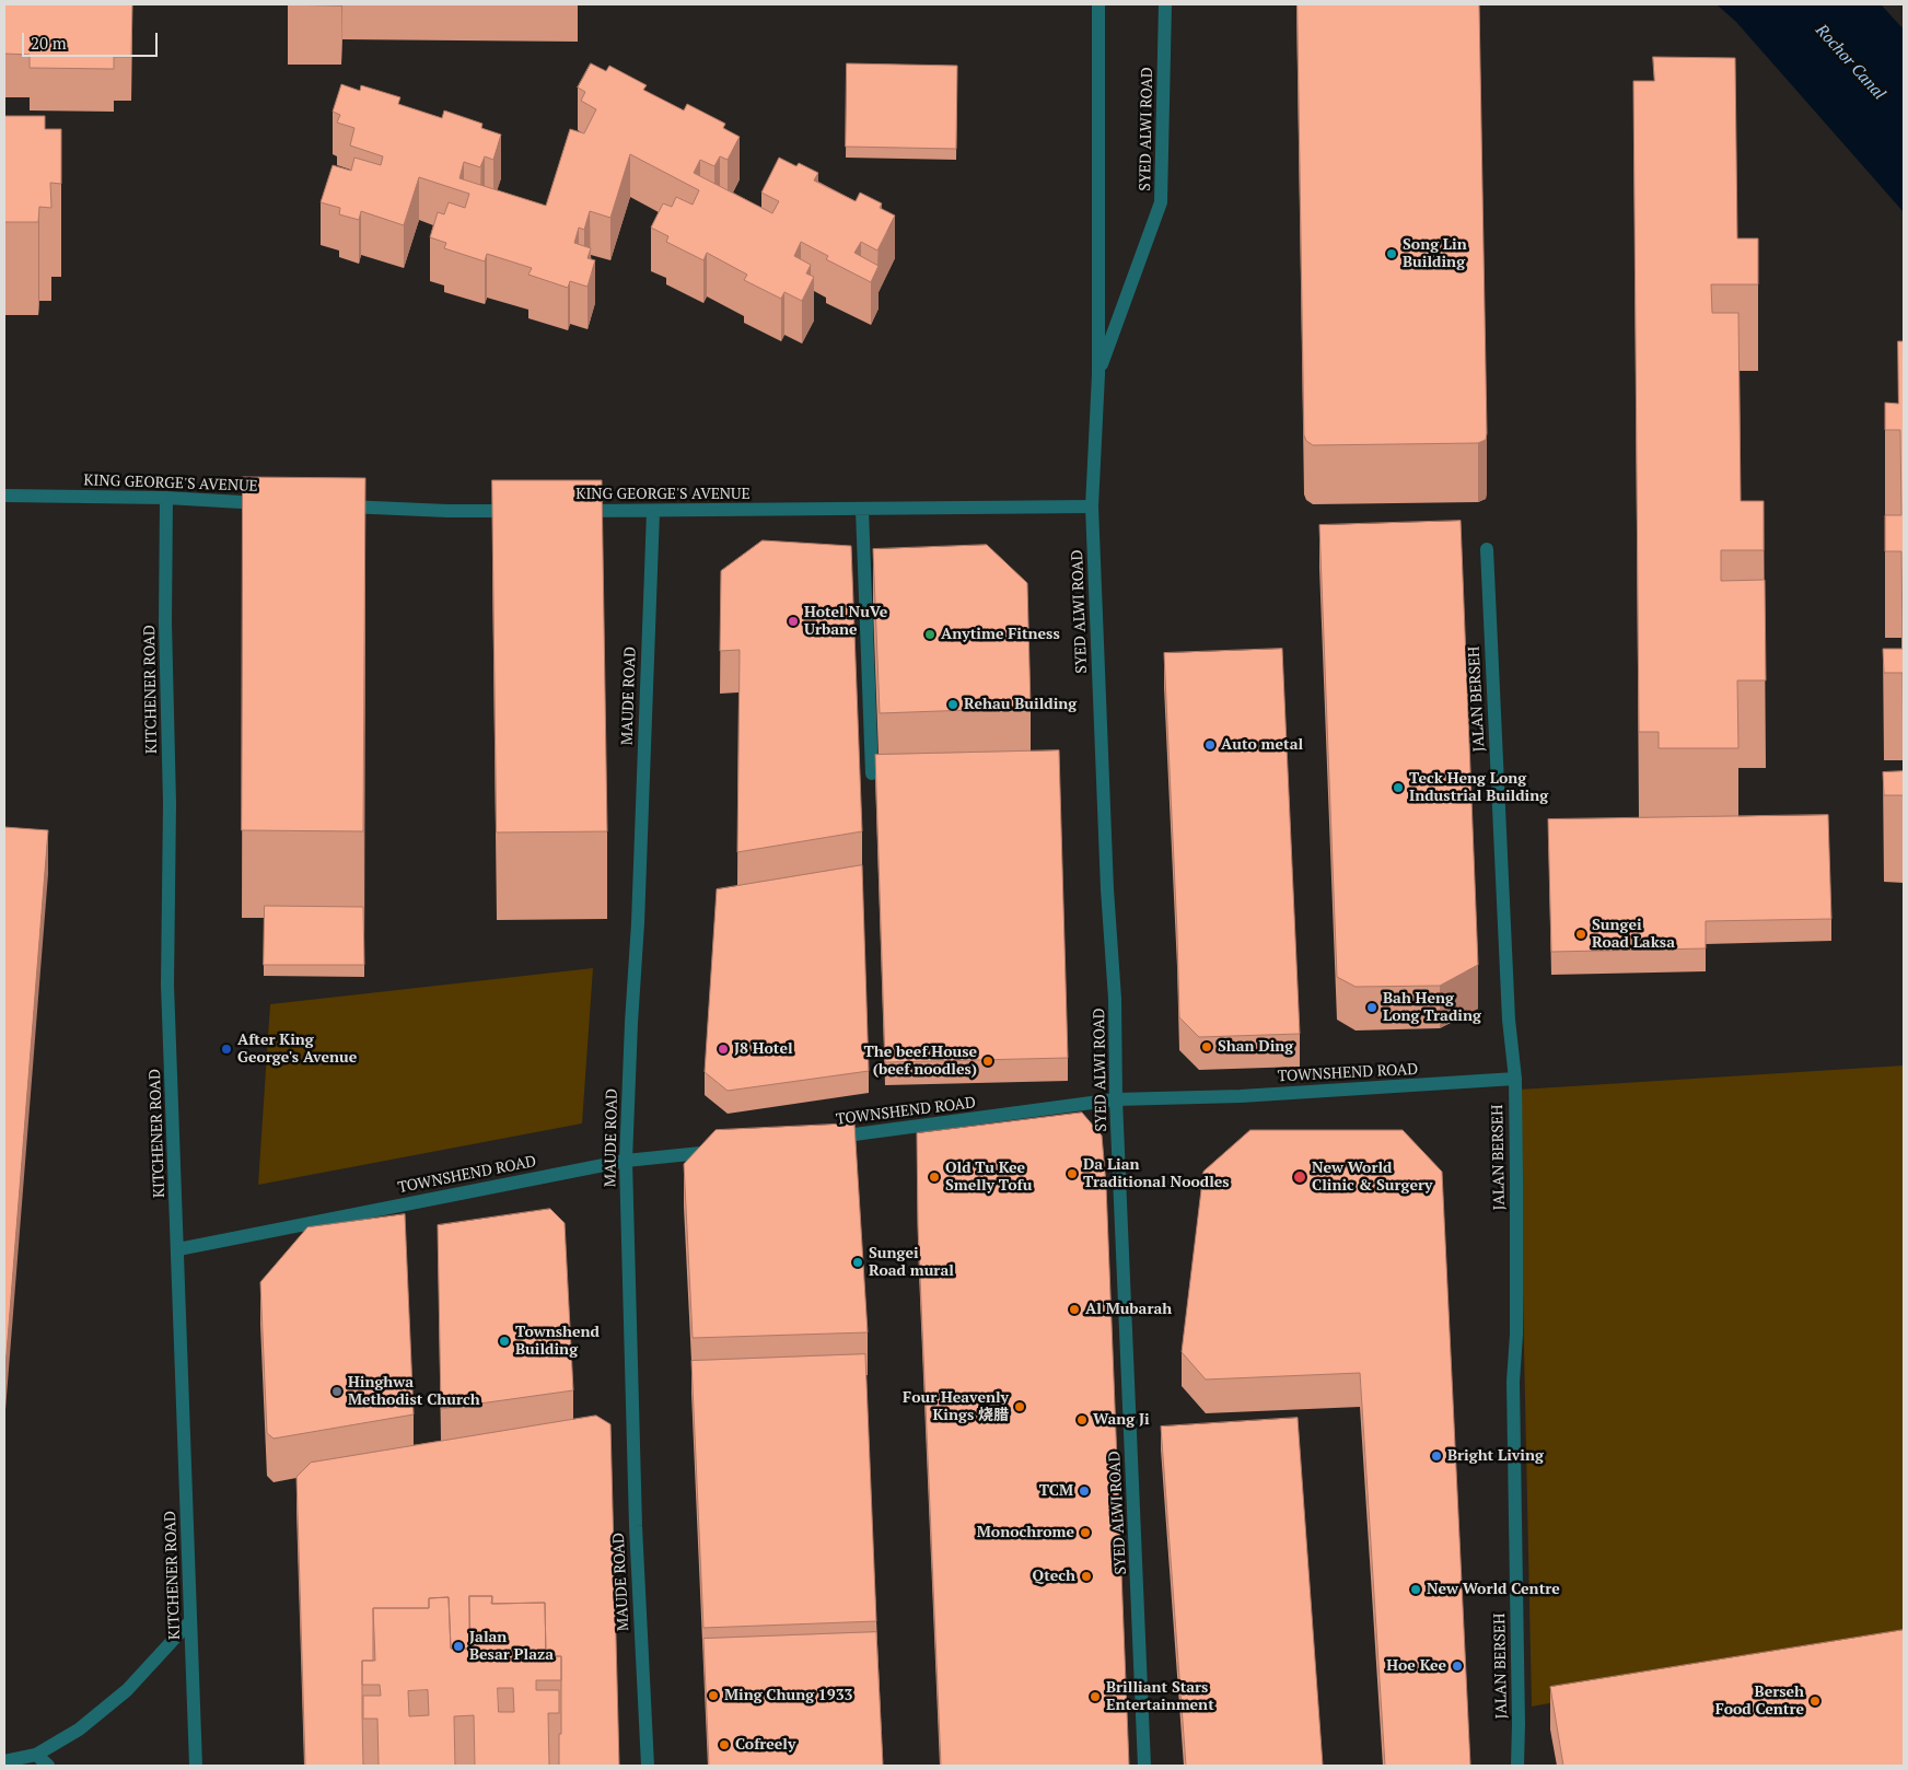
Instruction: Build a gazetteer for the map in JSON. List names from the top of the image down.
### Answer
{
  "streets": {
    "street": [
      "SYED ALWI ROAD",
      "KING GEORGE'S AVENUE",
      "KITCHENER ROAD",
      "MAUDE ROAD",
      "JALAN BERSEH",
      "TOWNSHEND ROAD"
    ]
  },
  "crossings": [
    ["SYED ALWI ROAD", "KING GEORGE'S AVENUE"],
    ["SYED ALWI ROAD", "TOWNSHEND ROAD"],
    ["KING GEORGE'S AVENUE", "KITCHENER ROAD"],
    ["KING GEORGE'S AVENUE", "MAUDE ROAD"],
    ["KITCHENER ROAD", "TOWNSHEND ROAD"],
    ["MAUDE ROAD", "TOWNSHEND ROAD"],
    ["JALAN BERSEH", "TOWNSHEND ROAD"]
  ],
  "water": ["Rochor Canal"],
  "places": [
    "Song Lin Building",
    "Hotel NuVe Urbane",
    "Anytime Fitness",
    "Rehau Building",
    "Auto metal",
    "Teck Heng Long Industrial Building",
    "Sungei Road Laksa",
    "Bah Heng Long Trading",
    "Shan Ding",
    "After King George's Avenue",
    "J8 Hotel",
    "The beef House (beef noodles)",
    "Da Lian Traditional Noodles",
    "Old Tu Kee Smelly Tofu",
    "New World Clinic & Surgery",
    "Sungei Road mural",
    "Al Mubarah",
    "Townshend Building",
    "Hinghwa Methodist Church",
    "Four Heavenly Kings 烧腊",
    "Wang Ji",
    "Bright Living",
    "TCM",
    "Monochrome",
    "Qtech",
    "New World Centre",
    "Jalan Besar Plaza",
    "Hoe Kee",
    "Ming Chung 1933",
    "Brilliant Stars Entertainment",
    "Berseh Food Centre",
    "Cofreely"
  ],
  "scale_bar": "20 m"
}
